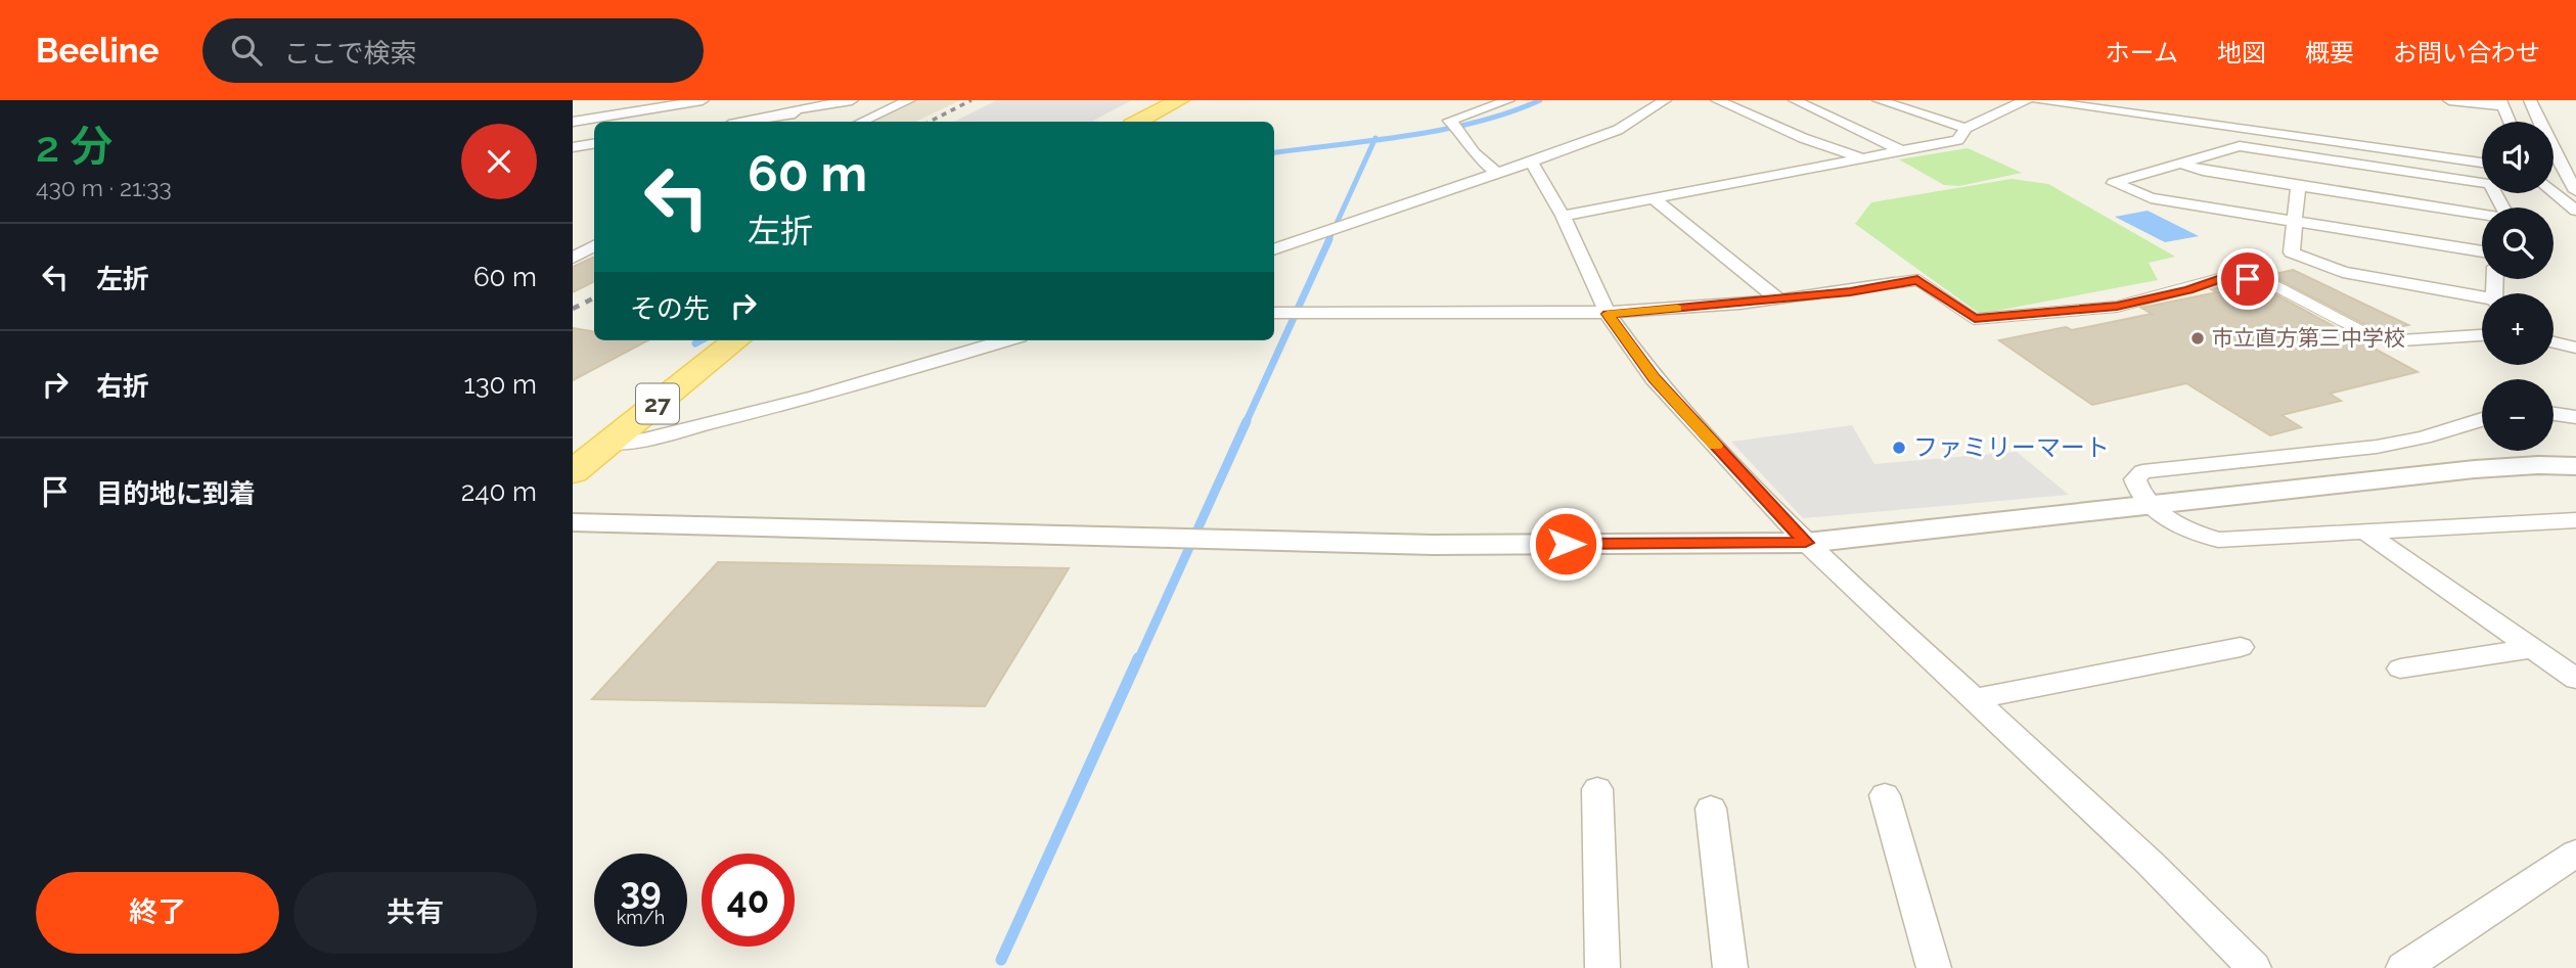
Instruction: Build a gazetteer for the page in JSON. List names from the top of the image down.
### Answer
{
  "streets": {
    "main road": ["27"]
  },
  "places": ["市立直方第三中学校", "ファミリーマート"],
  "page": {
    "header": "Beeline",
    "search": "ここで検索",
    "nav": [
      "ホーム",
      "地図",
      "概要",
      "お問い合わせ"
    ],
    "heading": ["2 分", "430 m · 21:33"],
    "map_buttons": ["+", "−"],
    "turn": ["60 m", "左折"],
    "list": [
      {
        "name": "左折",
        "value": "60 m"
      },
      {
        "name": "右折",
        "value": "130 m"
      },
      {
        "name": "目的地に到着",
        "value": "240 m"
      }
    ],
    "then": "その先",
    "speed": "39 km/h",
    "limit": "40",
    "buttons": ["終了", "共有"]
  }
}
